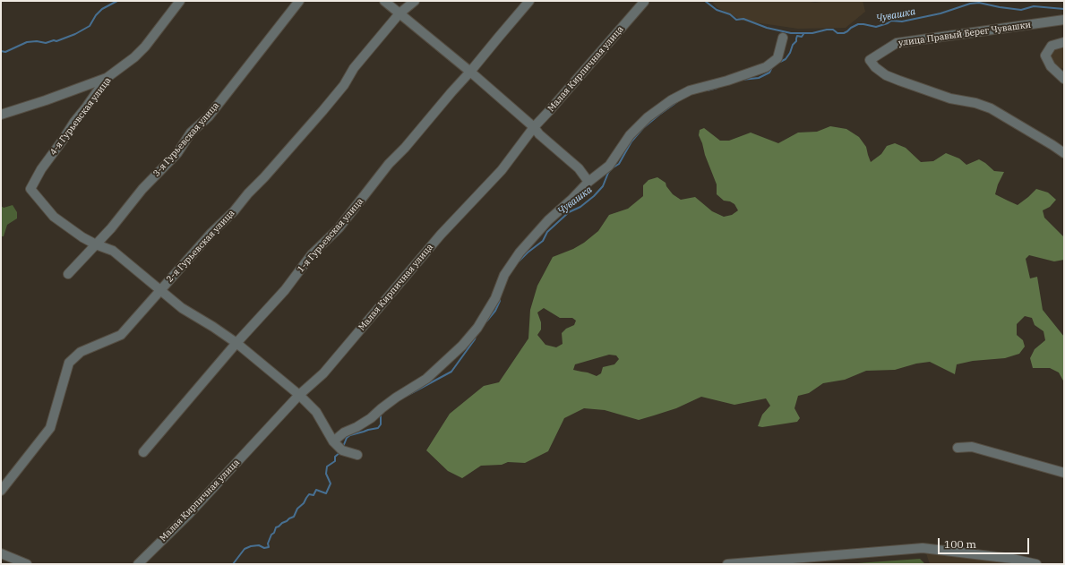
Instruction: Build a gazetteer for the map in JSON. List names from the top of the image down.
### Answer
{
  "streets": {
    "street": [
      "улица Правый Берег Чувашки",
      "Малая Кирпичная улица",
      "4-я Гурьевская улица",
      "3-я Гурьевская улица",
      "1-я Гурьевская улица",
      "2-я Гурьевская улица"
    ]
  },
  "crossings": [
    ["4-я Гурьевская улица", "3-я Гурьевская улица"]
  ],
  "water": ["Чувашка"],
  "scale_bar": "100 m"
}
